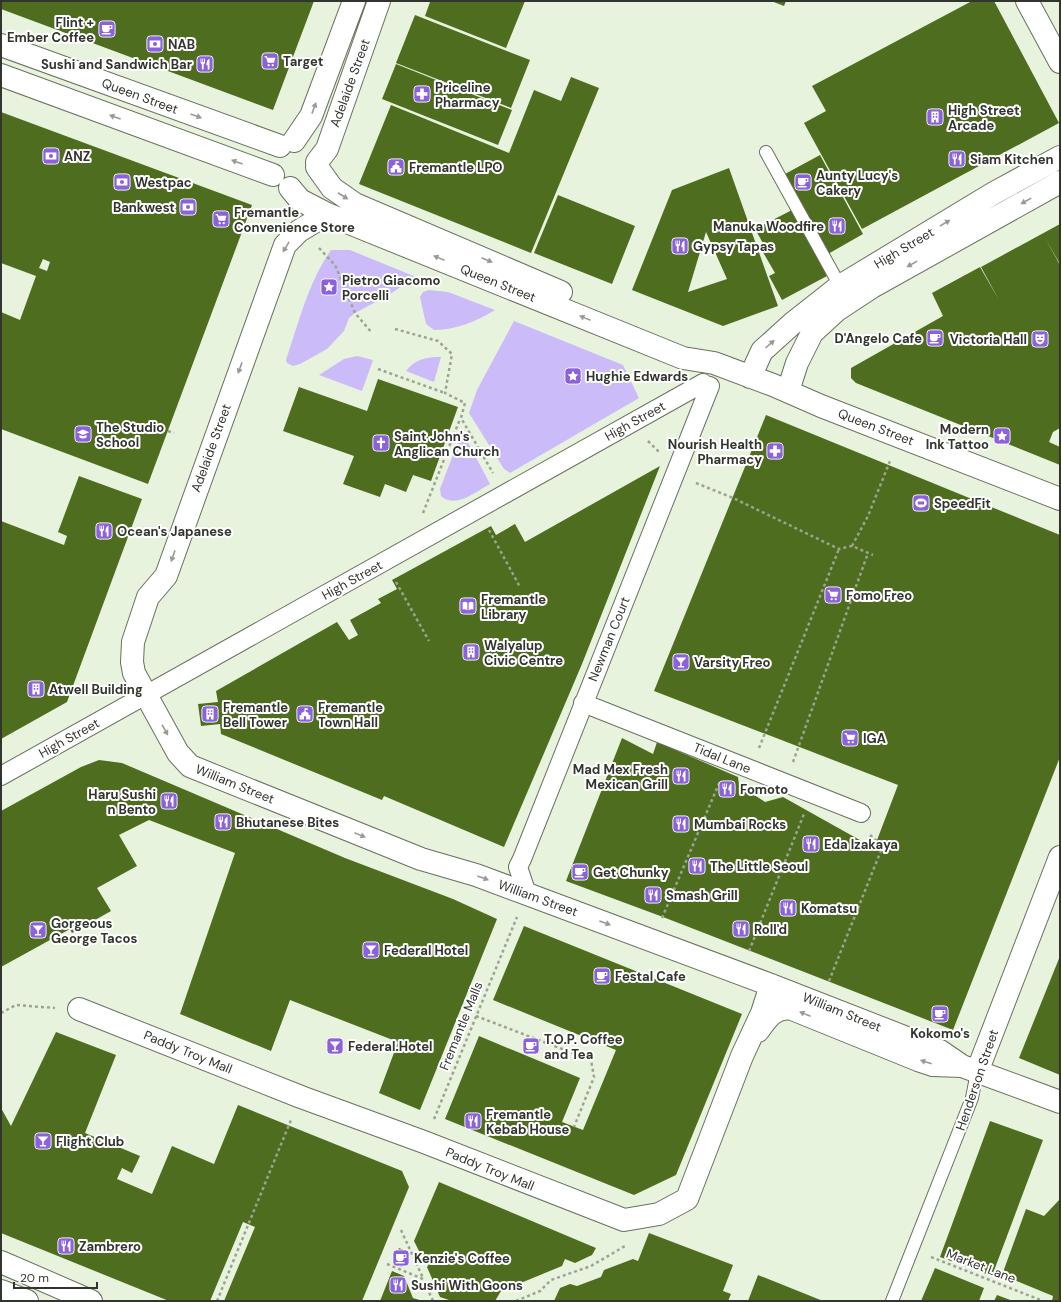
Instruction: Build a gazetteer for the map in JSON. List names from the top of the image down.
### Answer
{
  "streets": {
    "street": [
      "Adelaide Street",
      "Queen Street",
      "High Street",
      "Newman Court",
      "Tidal Lane",
      "William Street",
      "Paddy Troy Mall",
      "Henderson Street"
    ],
    "path": ["Fremantle Malls", "Market Lane"]
  },
  "crossings": [
    ["Adelaide Street", "Queen Street"],
    ["Adelaide Street", "High Street"],
    ["Adelaide Street", "William Street"],
    ["Queen Street", "High Street"],
    ["High Street", "Newman Court"],
    ["High Street", "William Street"],
    ["Newman Court", "Tidal Lane"],
    ["Newman Court", "William Street"],
    ["William Street", "Paddy Troy Mall"],
    ["William Street", "Henderson Street"],
    ["Fremantle Malls", "Paddy Troy Mall"],
    ["Henderson Street", "Market Lane"]
  ],
  "places": {
    "cafe": [
      "Flint + Ember Coffee",
      "Aunty Lucy's Cakery",
      "D'Angelo Cafe",
      "Get Chunky",
      "Festal Cafe",
      "Kokomo's",
      "T.O.P. Coffee and Tea",
      "Kenzie's Coffee"
    ],
    "bank": [
      "NAB",
      "ANZ",
      "Westpac",
      "Bankwest"
    ],
    "supermarket": [
      "Target",
      "Fremantle Convenience Store",
      "Fomo Freo",
      "IGA"
    ],
    "restaurant": [
      "Sushi and Sandwich Bar",
      "Siam Kitchen",
      "Manuka Woodfire",
      "Gypsy Tapas",
      "Ocean's Japanese",
      "Mad Mex Fresh Mexican Grill",
      "Fomoto",
      "Haru Sushi n Bento",
      "Bhutanese Bites",
      "Mumbai Rocks",
      "Eda Izakaya",
      "The Little Seoul",
      "Smash Grill",
      "Komatsu",
      "Roll'd",
      "Fremantle Kebab House",
      "Zambrero",
      "Sushi With Goons"
    ],
    "pharmacy": ["Priceline Pharmacy", "Nourish Health Pharmacy"],
    "building": [
      "High Street Arcade",
      "Walyalup Civic Centre",
      "Atwell Building",
      "Fremantle Bell Tower"
    ],
    "public building": ["Fremantle LPO", "Fremantle Town Hall"],
    "place": ["Pietro Giacomo Porcelli", "Hughie Edwards", "Modern Ink Tattoo"],
    "theatre": ["Victoria Hall"],
    "school or university": ["The Studio School"],
    "church": ["Saint John's Anglican Church"],
    "sports": ["SpeedFit"],
    "library": ["Fremantle Library"],
    "bar": [
      "Varsity Freo",
      "Gorgeous George Tacos",
      "Federal Hotel",
      "Federal.Hotel",
      "Flight Club"
    ]
  },
  "scale_bar": "20 m"
}
